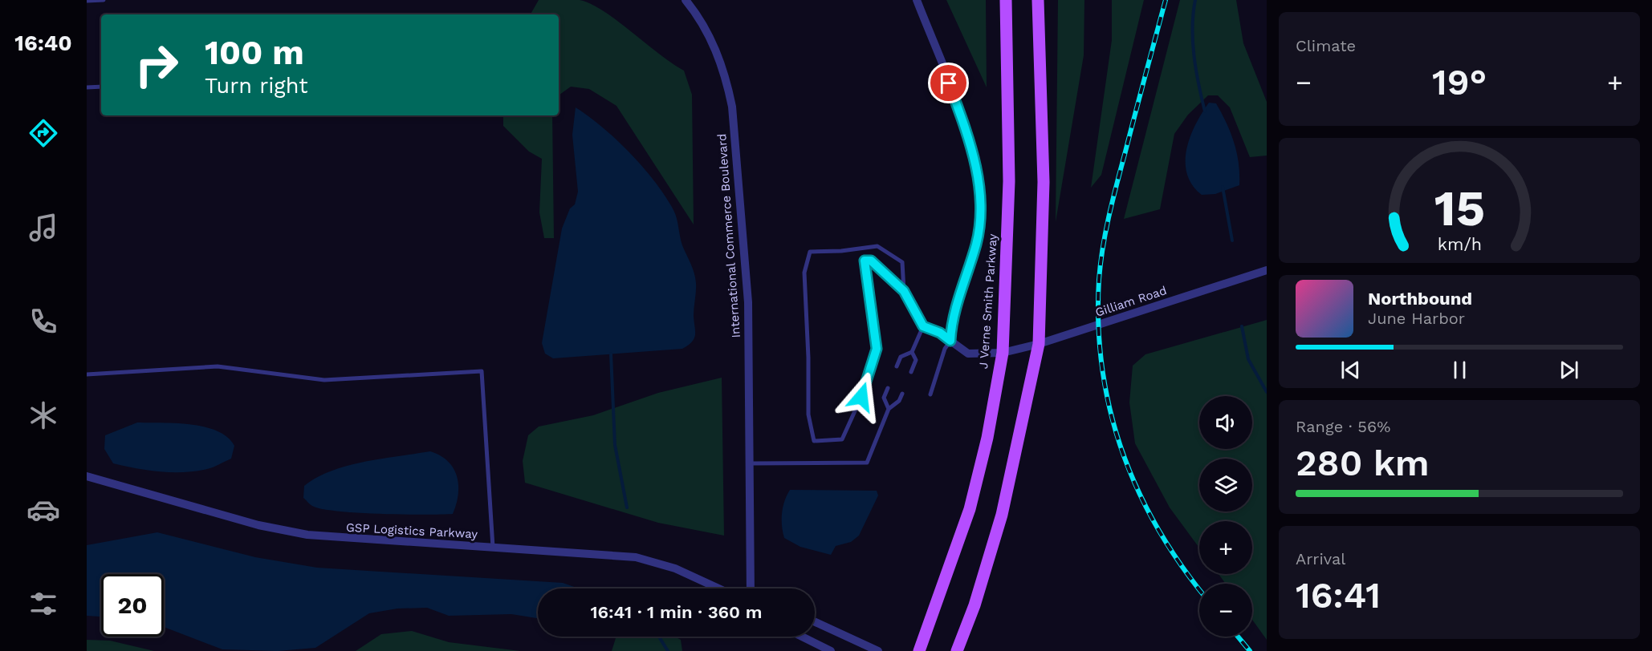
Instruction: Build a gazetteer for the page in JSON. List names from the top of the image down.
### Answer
{
  "streets": {
    "main road": ["J Verne Smith Parkway"],
    "street": ["International Commerce Boulevard", "Gilliam Road", "GSP Logistics Parkway"]
  },
  "crossings": [
    ["J Verne Smith Parkway", "Gilliam Road"]
  ],
  "page": {
    "tabs": "16:40",
    "tile": [
      "Climate",
      ["Range · 56%", "280 km"],
      ["Arrival", "16:41"]
    ],
    "turn": ["100 m", "Turn right"],
    "heat": ["−", "19°", "+"],
    "song": ["Northbound", "June Harbor"],
    "map_buttons": ["+", "−"],
    "limit": "20",
    "trip": "16:41 · 1 min · 360 m",
    "gauge": ["15", "km/h"]
  }
}
